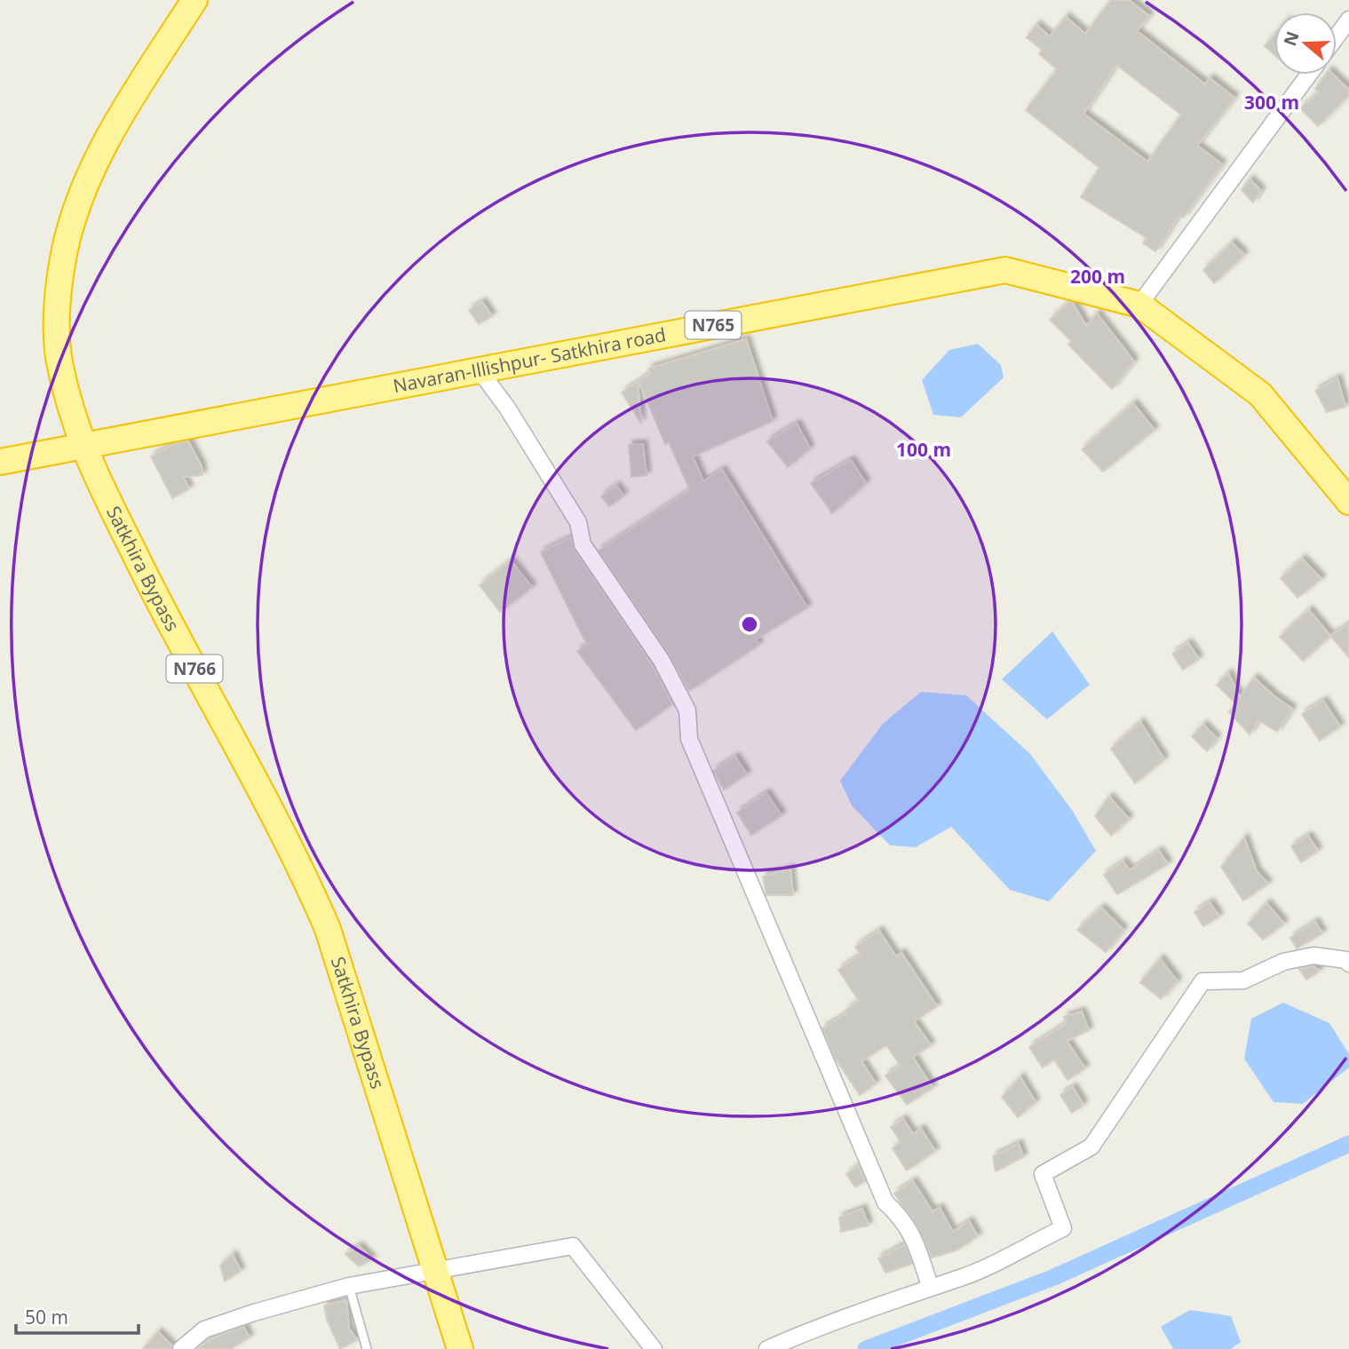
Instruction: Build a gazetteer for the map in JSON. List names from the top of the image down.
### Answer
{
  "streets": {
    "highway": [
      "N765",
      "Navaran-Illishpur- Satkhira road",
      "Satkhira Bypass",
      "N766"
    ]
  },
  "crossings": [
    ["Navaran-Illishpur- Satkhira road", "Satkhira Bypass"]
  ],
  "scale_bar": "50 m",
  "north": "left",
  "rings": ["300 m", "200 m", "100 m"]
}
